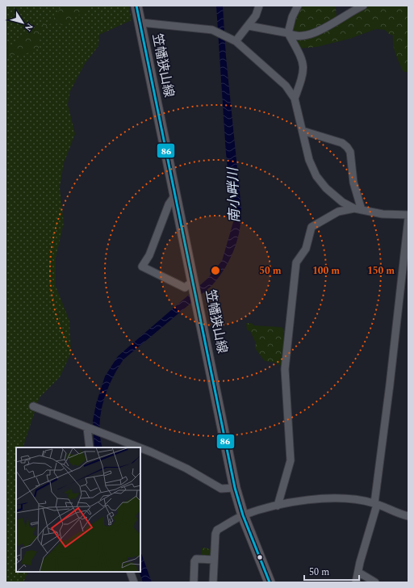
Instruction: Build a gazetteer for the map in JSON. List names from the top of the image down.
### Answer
{
  "streets": {
    "main road": ["笠幡狭山線"]
  },
  "water": ["南小畔川"],
  "lines": ["transit line 86"],
  "scale_bar": "50 m",
  "north": "bottom right",
  "rings": ["50 m", "100 m", "150 m"]
}
